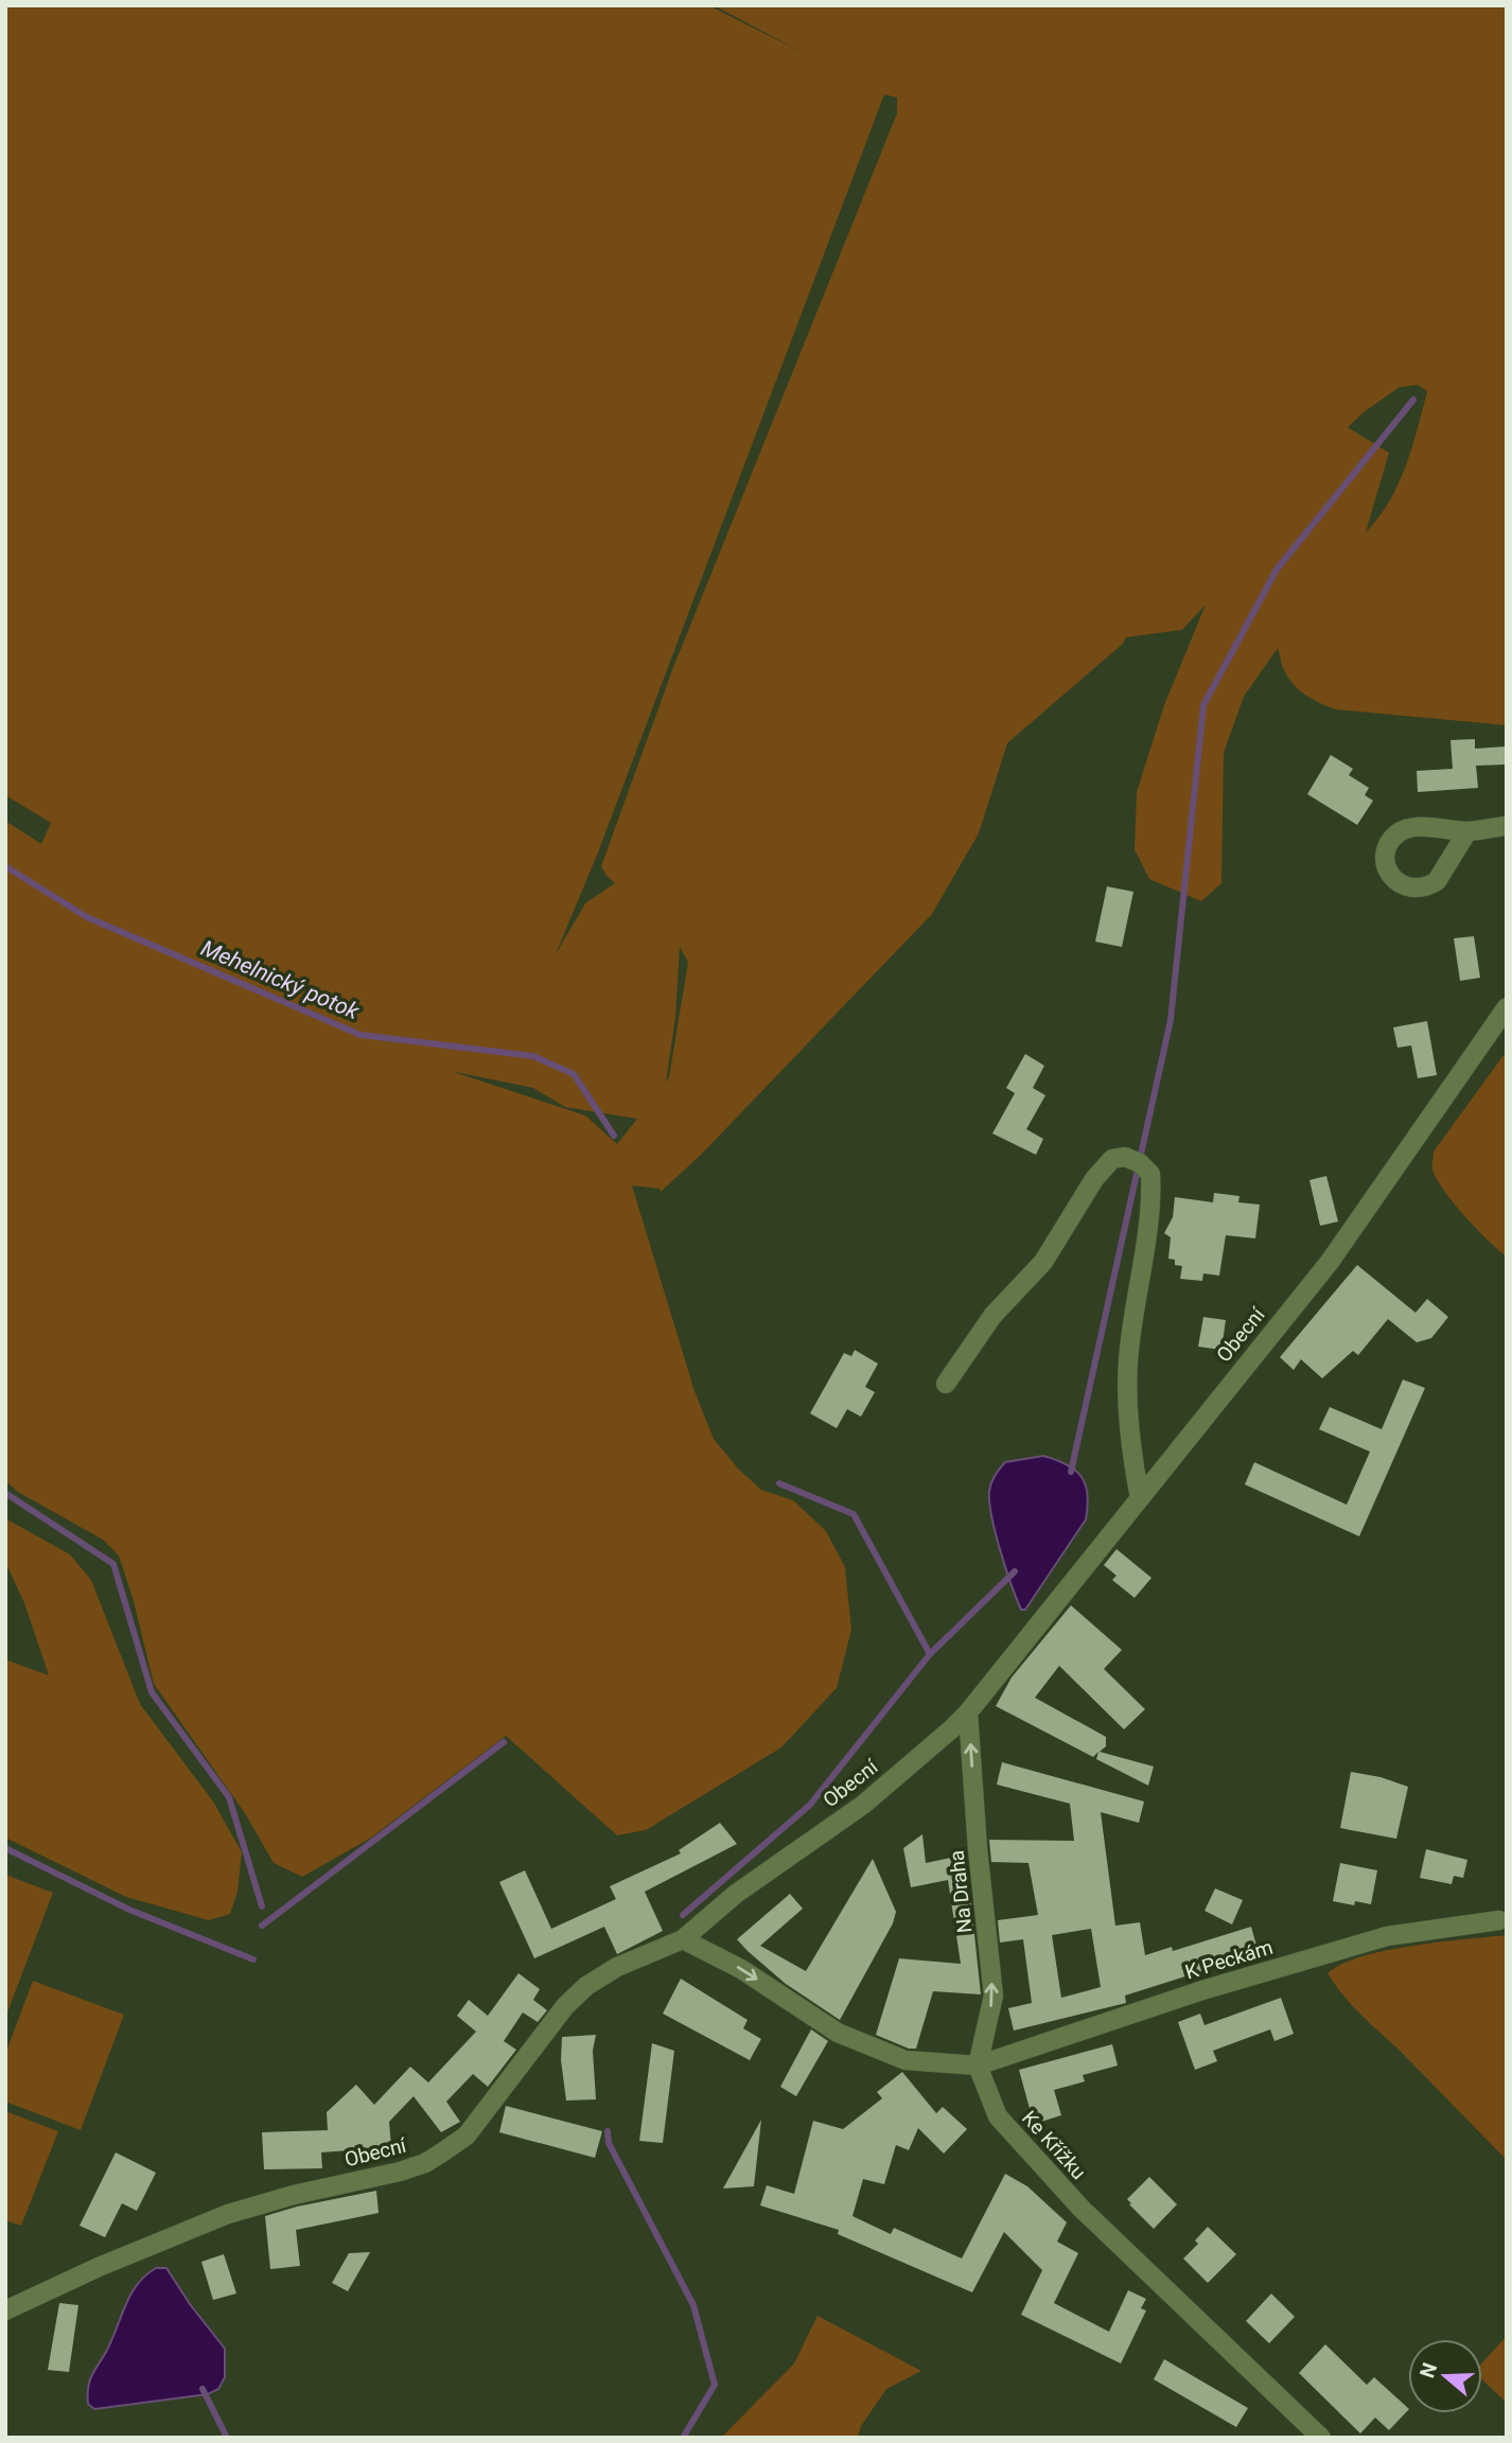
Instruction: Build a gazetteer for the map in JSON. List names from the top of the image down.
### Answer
{
  "streets": {
    "street": [
      "Obecní",
      "Na Draha",
      "K Peckám",
      "Ke Křížku"
    ]
  },
  "crossings": [
    ["Obecní", "Na Draha"],
    ["Na Draha", "K Peckám"],
    ["Na Draha", "Ke Křížku"],
    ["K Peckám", "Ke Křížku"]
  ],
  "one_way": ["Na Draha"],
  "water": ["Mehelnický potok"],
  "north": "left"
}
